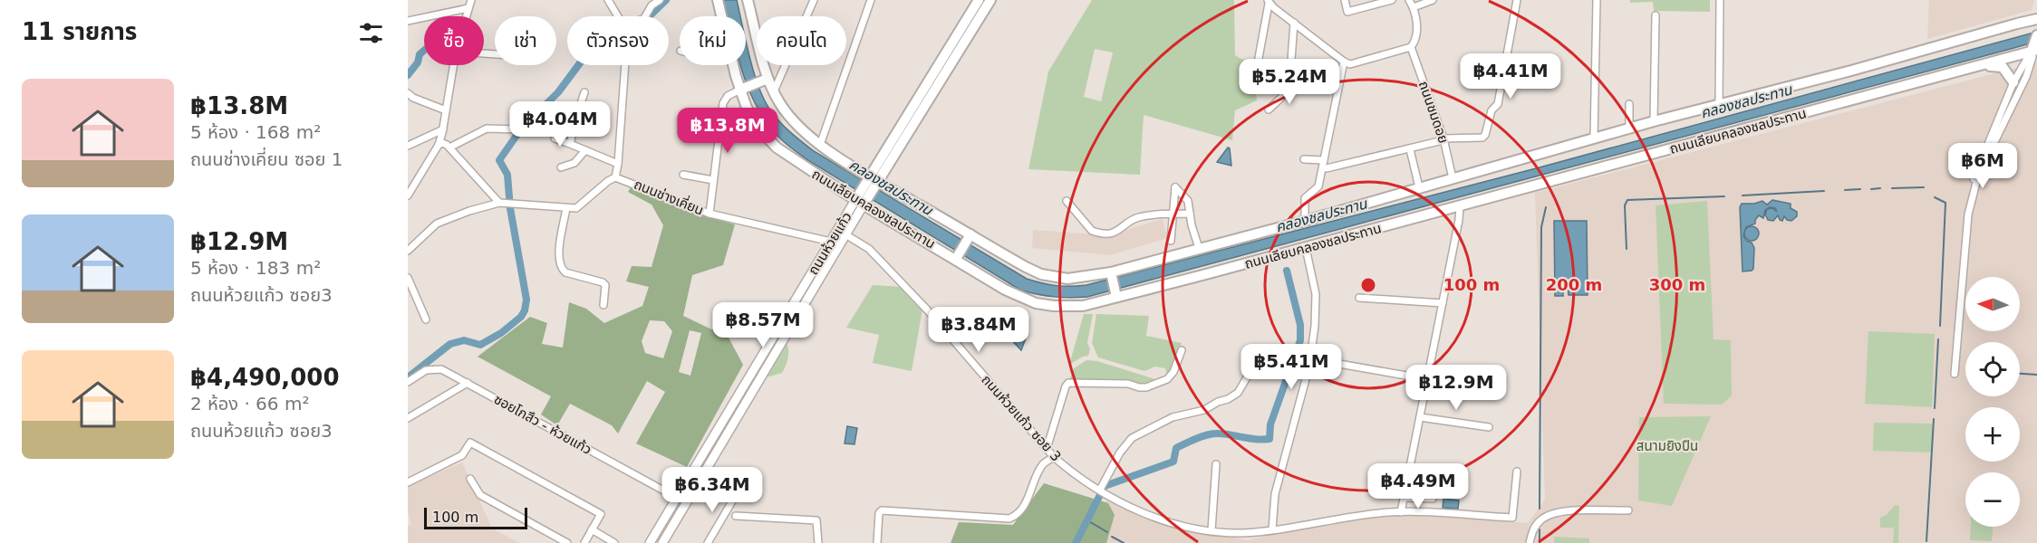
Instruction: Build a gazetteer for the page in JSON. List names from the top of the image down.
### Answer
{
  "streets": {
    "main road": ["ถนนเลียบคลองชลประทาน", "ถนนห้วยแก้ว"],
    "street": [
      "ถนนชมดอย",
      "ถนนช่างเคี่ยน",
      "ถนนห้วยแก้ว ซอย 3",
      "ซอยโกสึว - ห้วยแก้ว"
    ]
  },
  "crossings": [
    ["ถนนชมดอย", "ถนนเลียบคลองชลประทาน"],
    ["ถนนเลียบคลองชลประทาน", "ถนนห้วยแก้ว"],
    ["ถนนช่างเคี่ยน", "ถนนห้วยแก้ว"],
    ["ถนนห้วยแก้ว", "ถนนห้วยแก้ว ซอย 3"],
    ["ถนนห้วยแก้ว", "ซอยโกสึว - ห้วยแก้ว"]
  ],
  "water": ["คลองชลประทาน"],
  "parks": ["สนามยิงปืน"],
  "scale_bar": "100 m",
  "north": "left",
  "page": {
    "heading": "11 รายการ",
    "chip": [
      "ซื้อ",
      "เช่า",
      "ตัวกรอง",
      "ใหม่",
      "คอนโด"
    ],
    "price": [
      "฿4.41M",
      "฿5.24M",
      "฿4.04M",
      "฿13.8M",
      "฿6M",
      "฿8.57M",
      "฿3.84M",
      "฿5.41M",
      "฿12.9M",
      "฿4.49M",
      "฿6.34M"
    ],
    "list": [
      {
        "name": "฿13.8M",
        "note": "5 ห้อง · 168 m² · ถนนช่างเคี่ยน ซอย 1"
      },
      {
        "name": "฿12.9M",
        "note": "5 ห้อง · 183 m² · ถนนห้วยแก้ว ซอย3"
      },
      {
        "name": "฿4,490,000",
        "note": "2 ห้อง · 66 m² · ถนนห้วยแก้ว ซอย3"
      }
    ],
    "map_buttons": ["+", "−"],
    "scale": "100 m"
  },
  "rings": ["100 m", "200 m", "300 m"]
}
